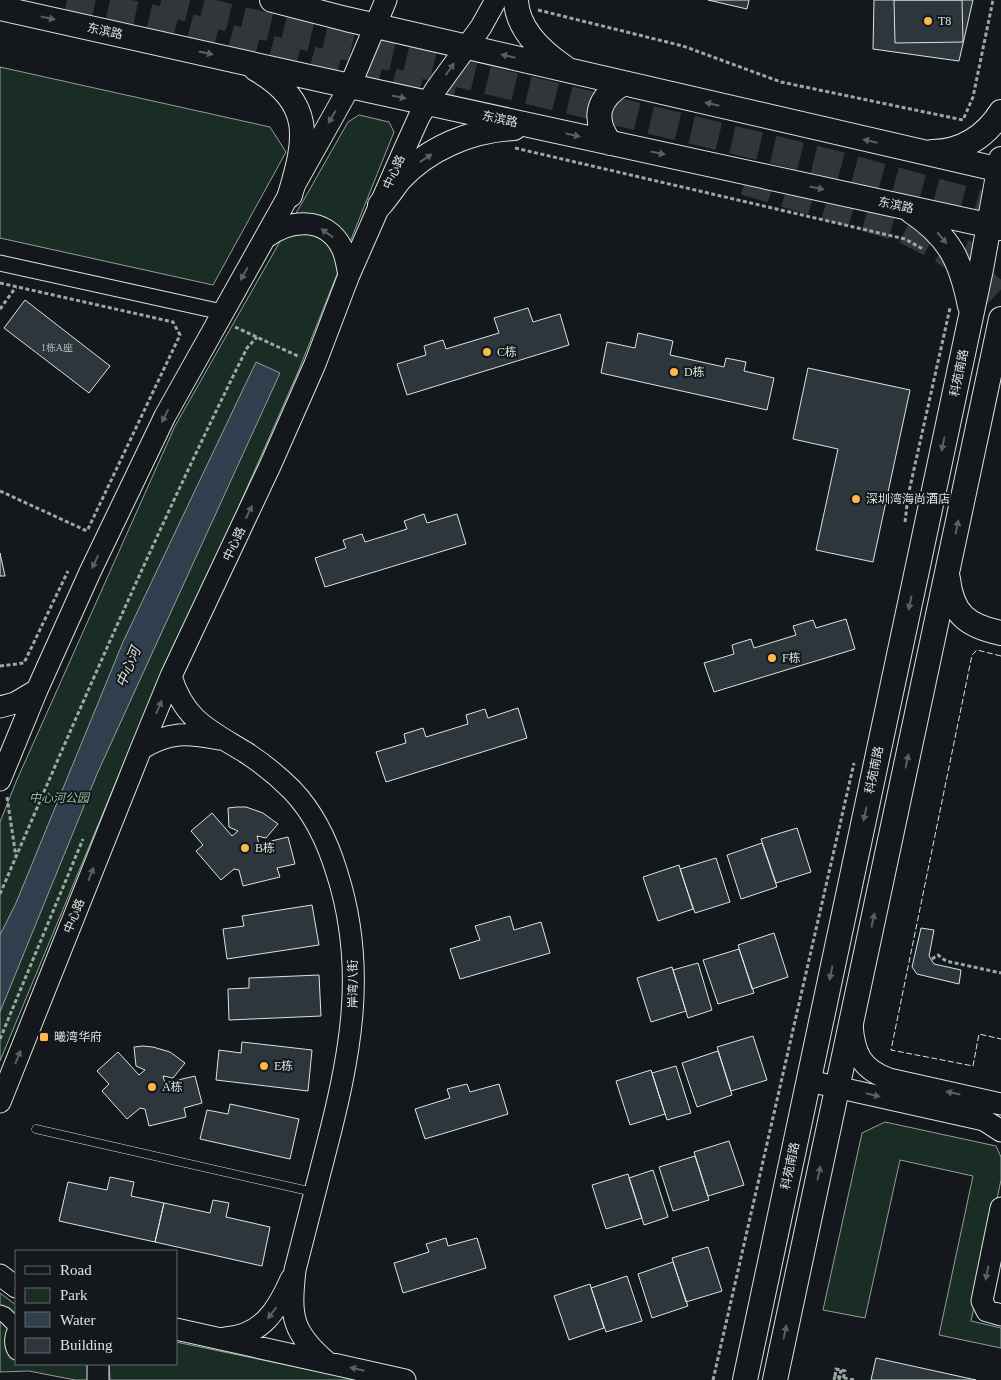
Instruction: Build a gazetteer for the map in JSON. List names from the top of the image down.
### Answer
{
  "streets": {
    "main road": [
      "东滨路",
      "中心路",
      "科苑南路",
      "岸湾八街"
    ]
  },
  "crossings": [
    ["东滨路", "中心路"],
    ["东滨路", "科苑南路"],
    ["中心路", "岸湾八街"]
  ],
  "water": ["中心河"],
  "parks": ["中心河公园"],
  "places": {
    "other": [
      "T8",
      "C栋",
      "D栋",
      "深圳湾海尚酒店",
      "F栋",
      "B栋",
      "E栋",
      "A栋"
    ],
    "transit": ["曦湾华府"]
  },
  "house_numbers": ["1栋A座"],
  "legend": [
    "Road",
    "Park",
    "Water",
    "Building"
  ]
}
